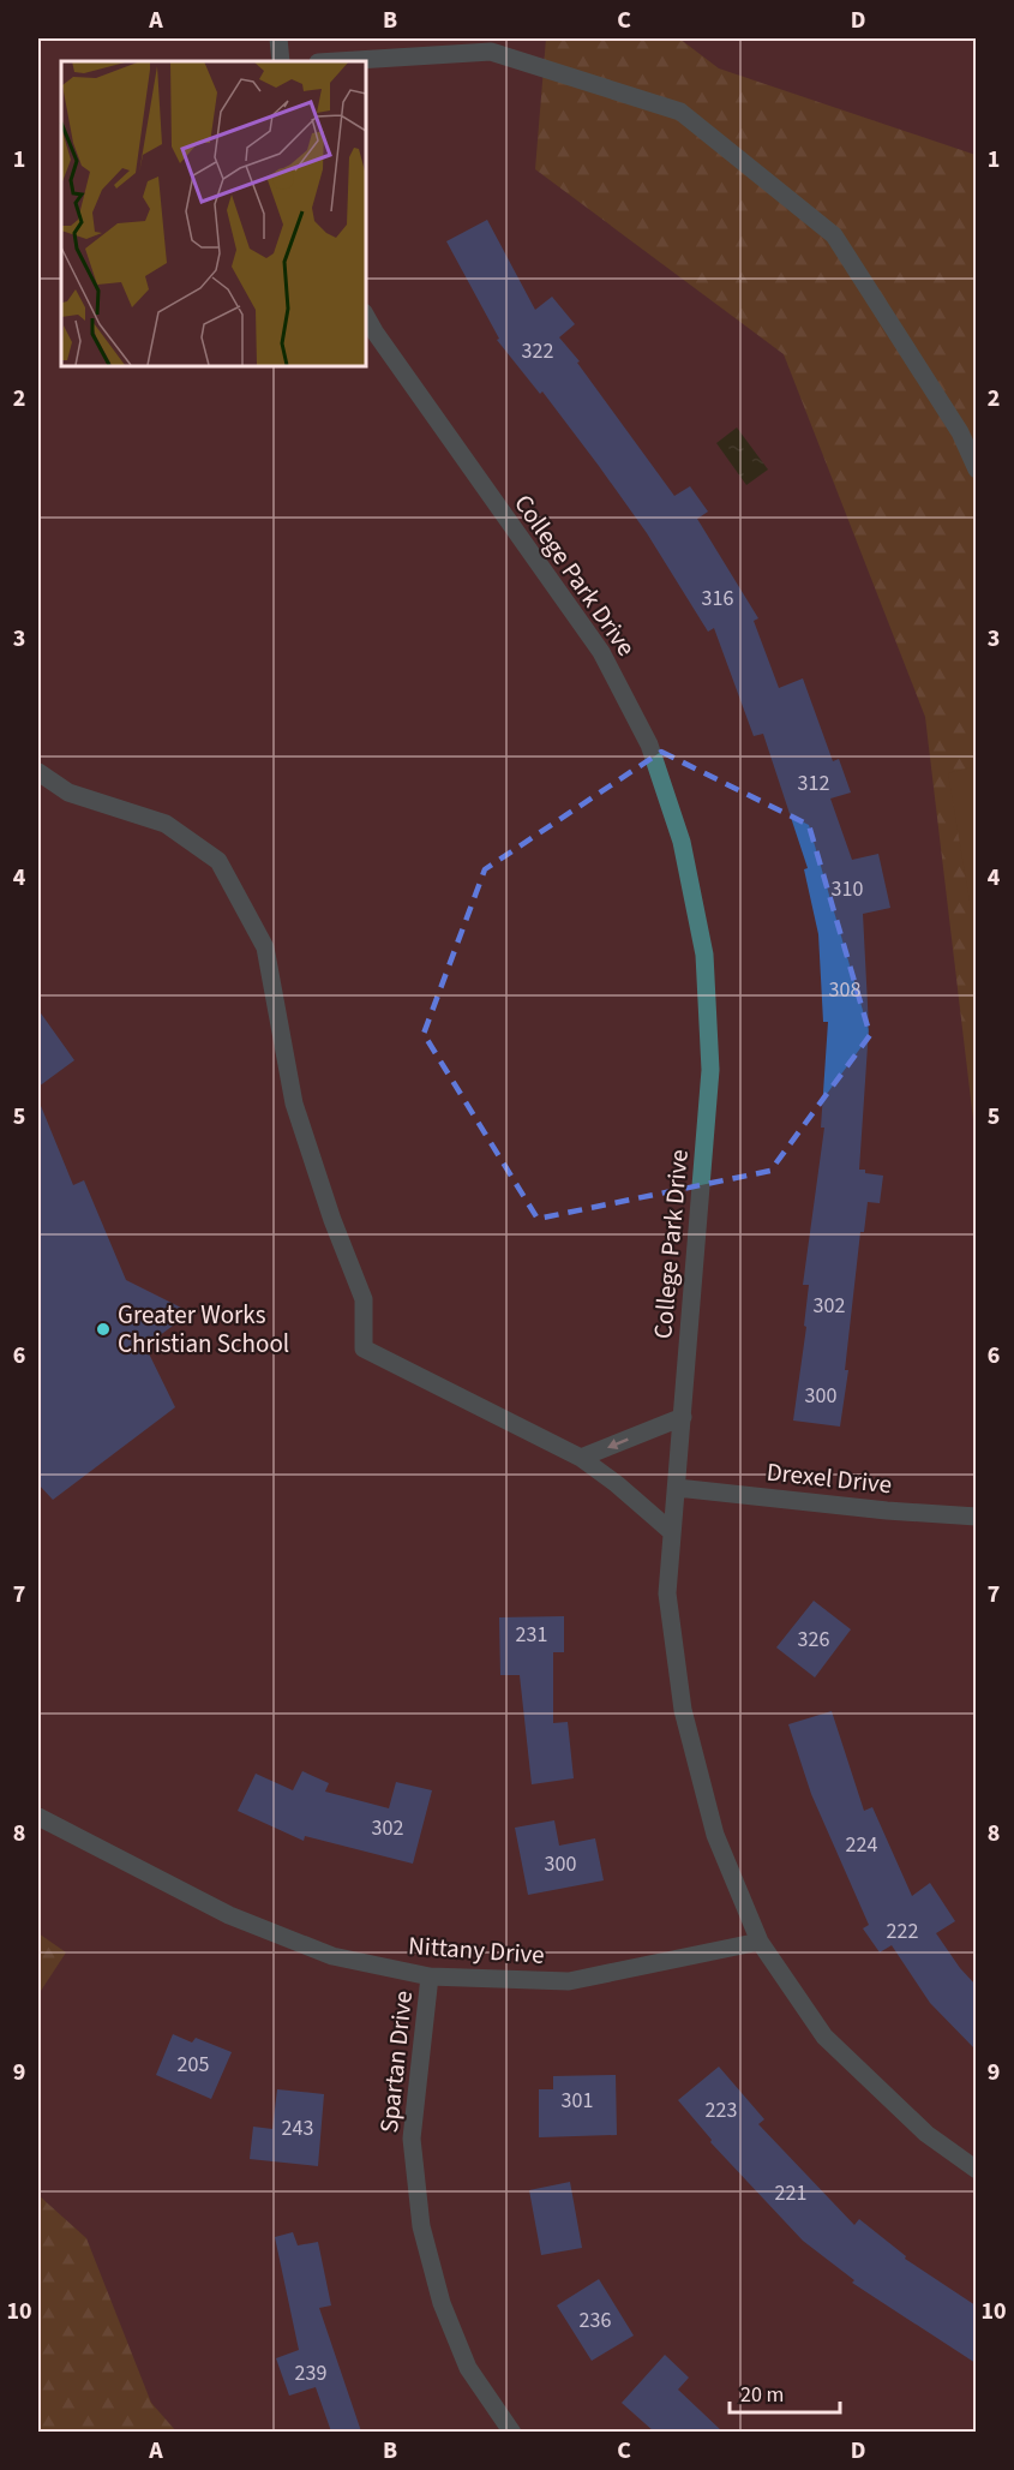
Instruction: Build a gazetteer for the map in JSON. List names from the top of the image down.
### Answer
{
  "streets": {
    "street": [
      "College Park Drive",
      "Drexel Drive",
      "Nittany Drive",
      "Spartan Drive"
    ]
  },
  "crossings": [
    ["College Park Drive", "Drexel Drive"],
    ["College Park Drive", "Nittany Drive"],
    ["Nittany Drive", "Spartan Drive"]
  ],
  "places": ["Greater Works Christian School"],
  "house_numbers": [
    "322",
    "316",
    "312",
    "310",
    "308",
    "302",
    "300",
    "231",
    "326",
    "302",
    "224",
    "300",
    "222",
    "205",
    "301",
    "223",
    "243",
    "221",
    "236",
    "239"
  ],
  "scale_bar": "20 m",
  "grid": {
    "columns": [
      "A",
      "B",
      "C",
      "D"
    ],
    "rows": [
      "1",
      "2",
      "3",
      "4",
      "5",
      "6",
      "7",
      "8",
      "9",
      "10"
    ]
  }
}
